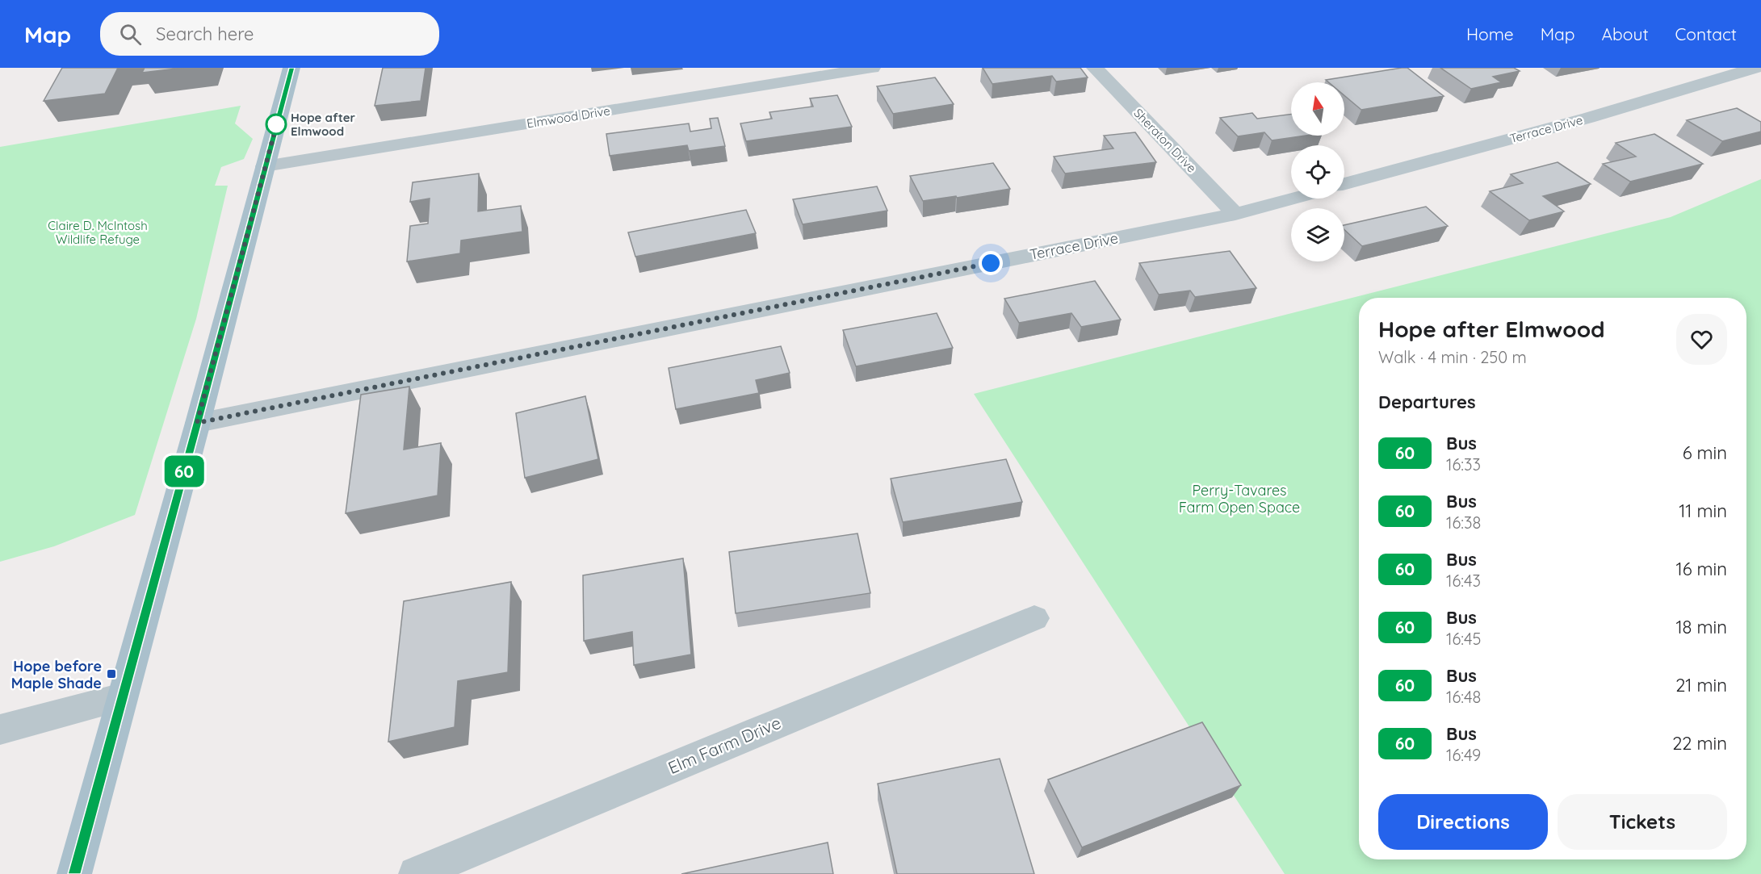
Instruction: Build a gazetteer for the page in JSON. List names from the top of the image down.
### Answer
{
  "streets": {
    "street": [
      "Elmwood Drive",
      "Terrace Drive",
      "Sheraton Drive",
      "Elm Farm Drive"
    ]
  },
  "crossings": [
    ["Terrace Drive", "Sheraton Drive"]
  ],
  "parks": ["Claire D. McIntosh Wildlife Refuge", "Perry-Tavares Farm Open Space"],
  "places": {
    "other": ["Hope after Elmwood"],
    "transit": ["Hope before Maple Shade"]
  },
  "lines": ["bus line 60"],
  "north": "top",
  "page": {
    "header": "Map",
    "search": "Search here",
    "nav": [
      "Home",
      "Map",
      "About",
      "Contact"
    ],
    "on_map": "60",
    "heading": [
      ["Hope after Elmwood", "Walk · 4 min · 250 m"],
      "Departures"
    ],
    "list": [
      {
        "mark": "60",
        "name": "Bus",
        "note": "16:33",
        "value": "6 min"
      },
      {
        "mark": "60",
        "name": "Bus",
        "note": "16:38",
        "value": "11 min"
      },
      {
        "mark": "60",
        "name": "Bus",
        "note": "16:43",
        "value": "16 min"
      },
      {
        "mark": "60",
        "name": "Bus",
        "note": "16:45",
        "value": "18 min"
      },
      {
        "mark": "60",
        "name": "Bus",
        "note": "16:48",
        "value": "21 min"
      },
      {
        "mark": "60",
        "name": "Bus",
        "note": "16:49",
        "value": "22 min"
      }
    ],
    "buttons": ["Directions", "Tickets"]
  }
}
